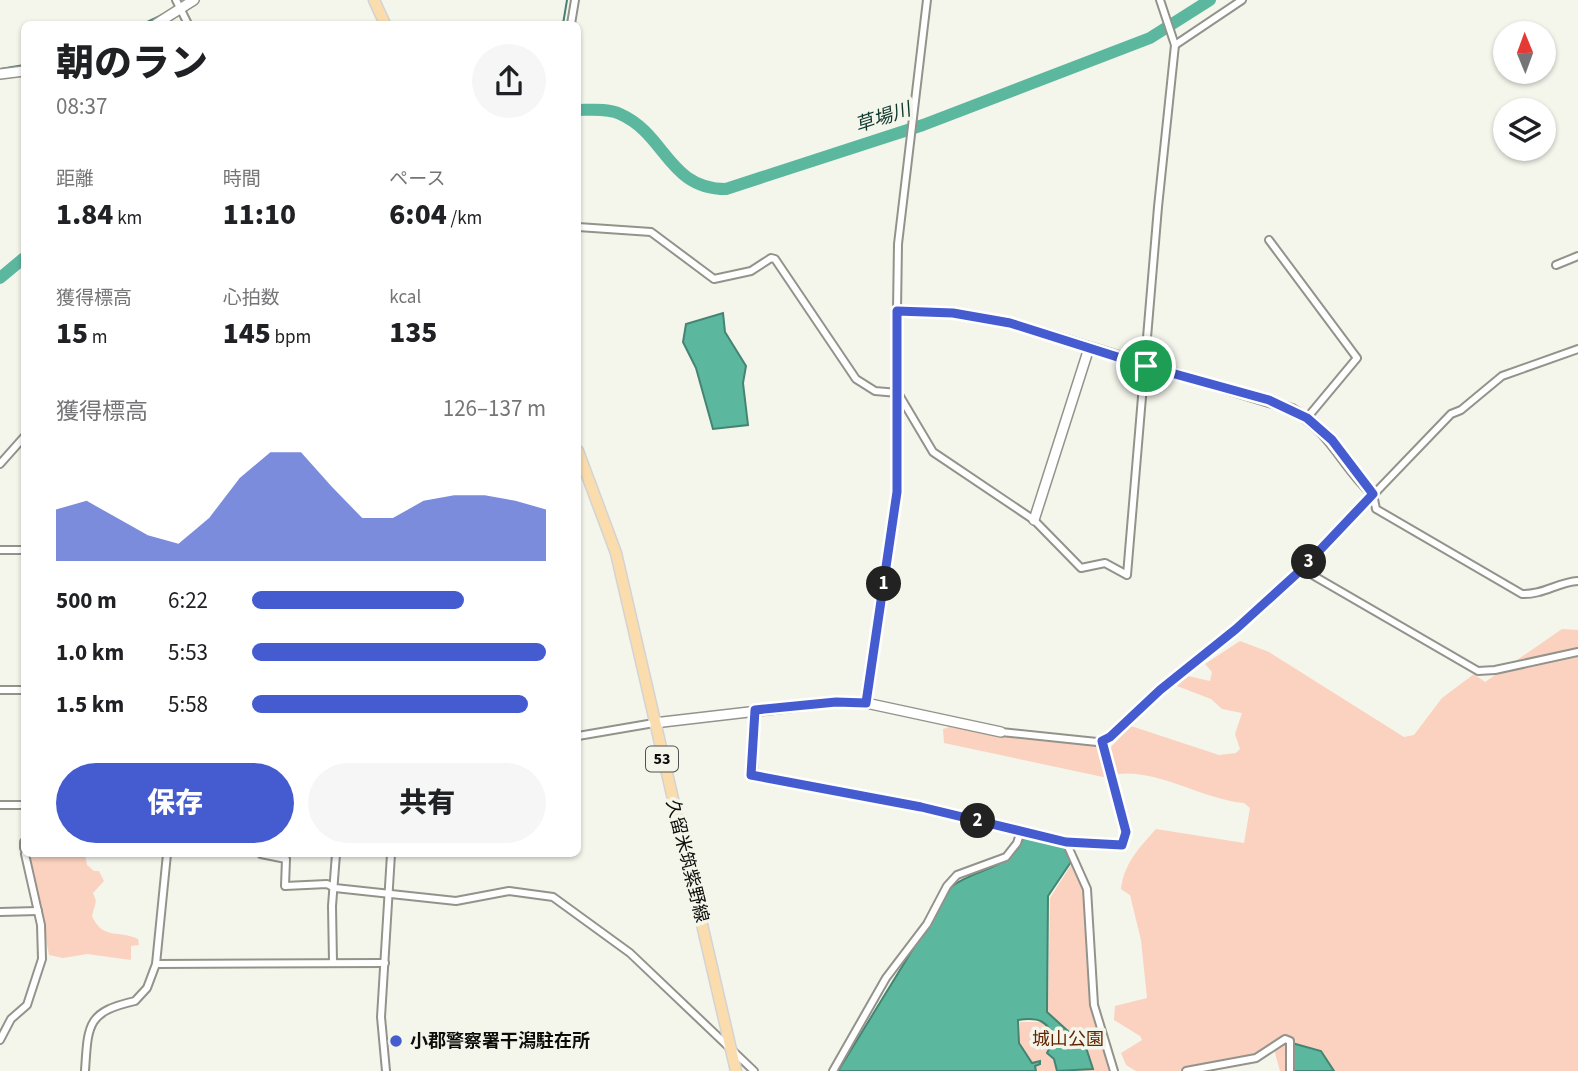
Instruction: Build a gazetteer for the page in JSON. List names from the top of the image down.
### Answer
{
  "streets": {
    "main road": ["53", "久留米筑紫野線"]
  },
  "water": ["草場川"],
  "parks": ["城山公園"],
  "places": ["小郡警察署干潟駐在所"],
  "north": "top",
  "page": {
    "heading": ["朝のラン", "08:37"],
    "stats": [
      ["距離", "1.84 km"],
      ["時間", "11:10"],
      ["ペース", "6:04 /km"],
      ["獲得標高", "15 m"],
      ["心拍数", "145 bpm"],
      ["kcal", "135"]
    ],
    "chart": ["獲得標高", "126–137 m"],
    "pins": ["3", "1", "2"],
    "list": [
      {
        "name": "500 m",
        "note": "6:22"
      },
      {
        "name": "1.0 km",
        "note": "5:53"
      },
      {
        "name": "1.5 km",
        "note": "5:58"
      }
    ],
    "buttons": ["保存", "共有"]
  }
}
